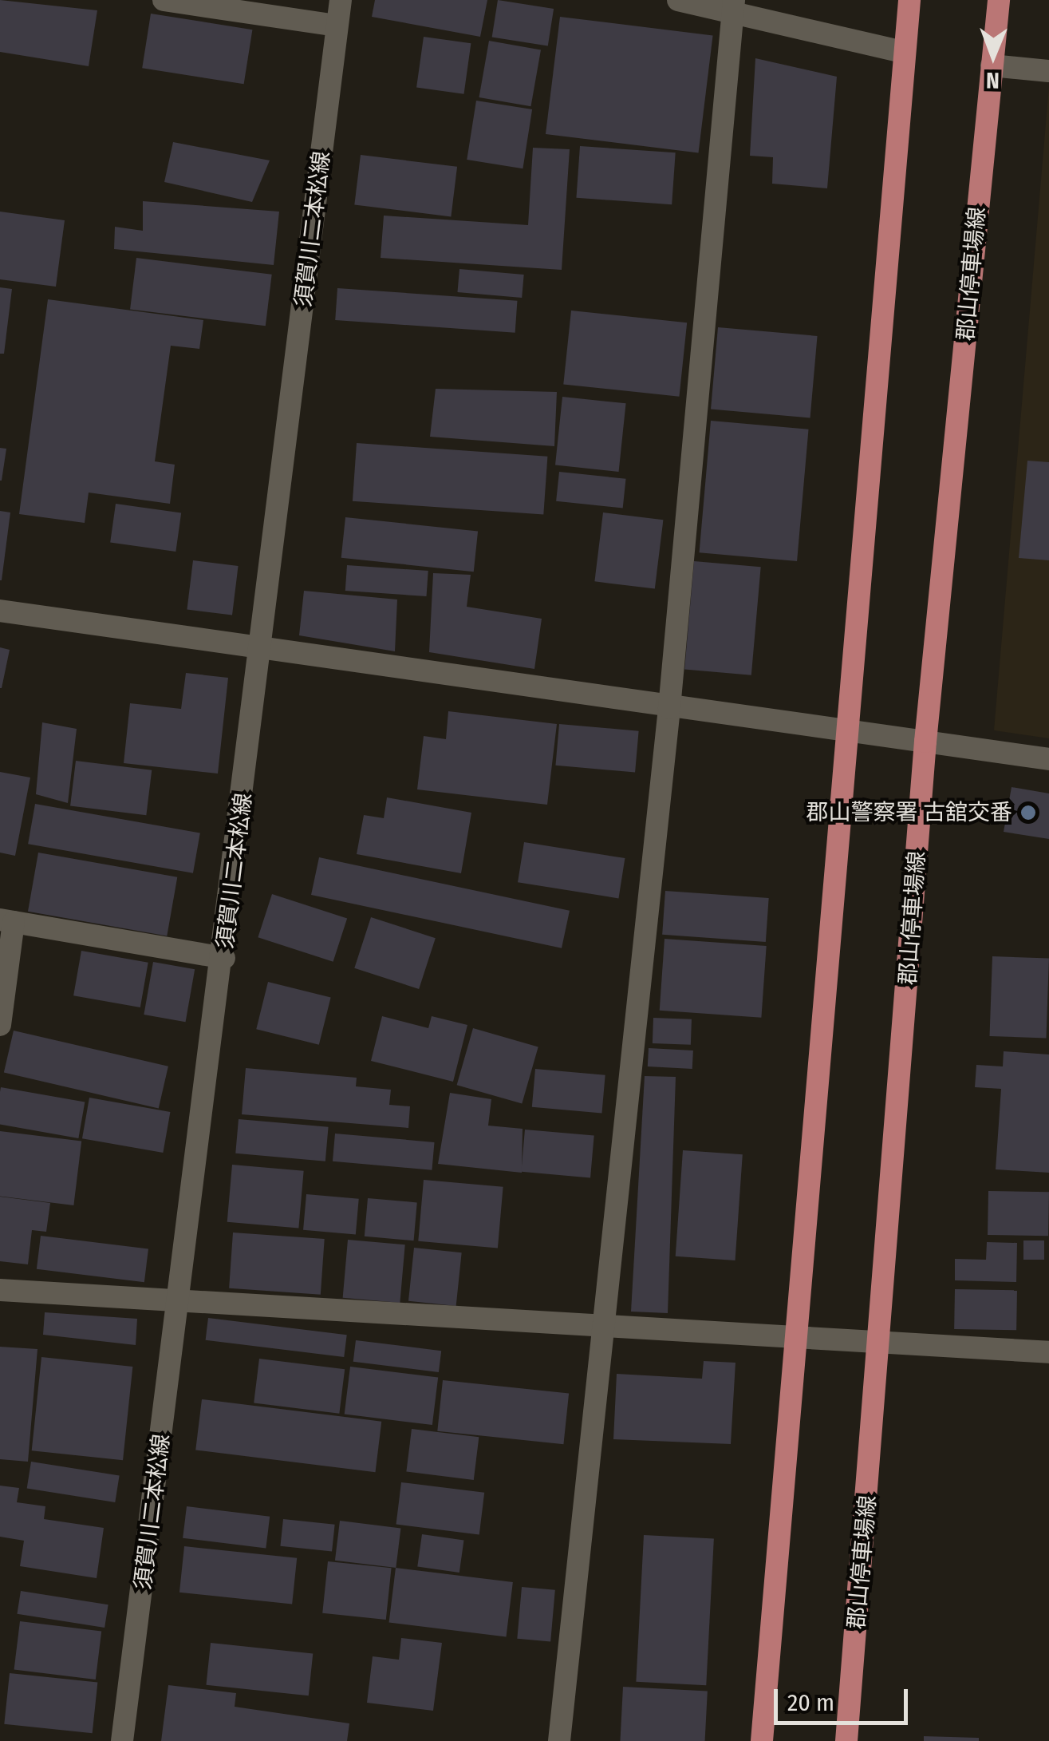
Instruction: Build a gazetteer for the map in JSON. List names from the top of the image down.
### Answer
{
  "streets": {
    "main road": ["郡山停車場線"],
    "street": ["須賀川二本松線"]
  },
  "places": ["郡山警察署 古舘交番"],
  "scale_bar": "20 m",
  "north": "bottom"
}
